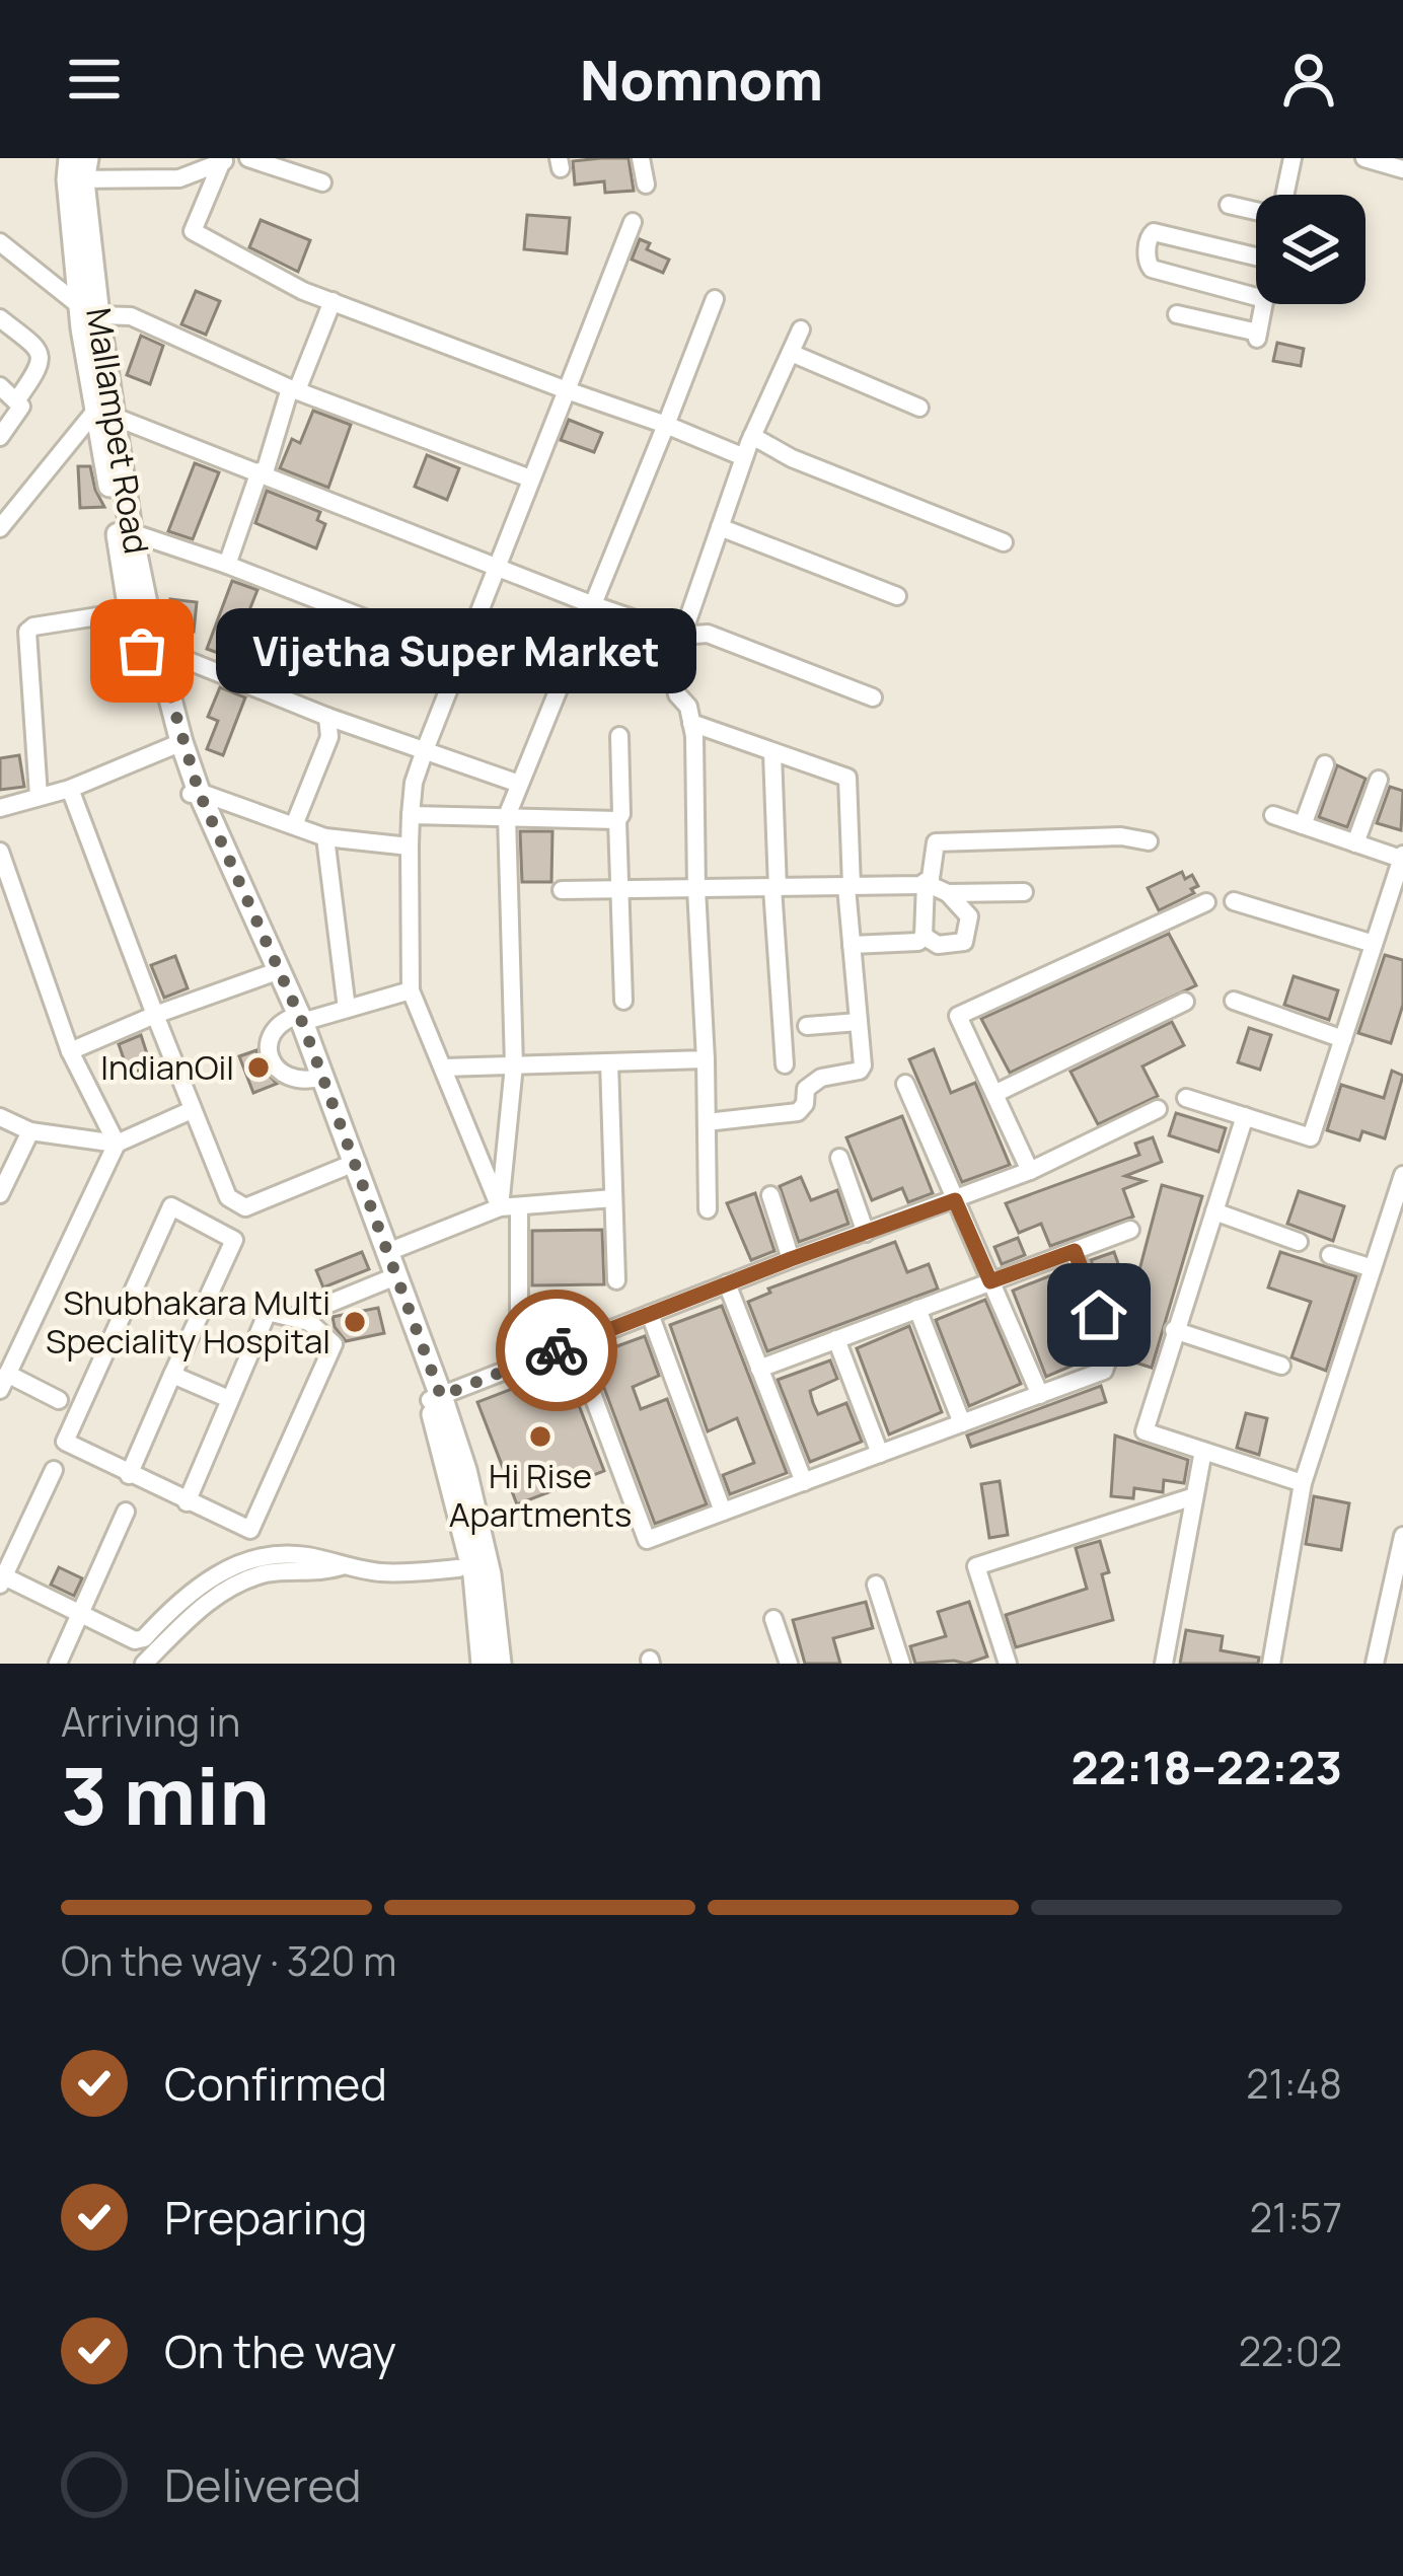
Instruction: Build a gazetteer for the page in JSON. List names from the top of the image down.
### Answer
{
  "streets": {
    "main road": ["Mallampet Road"]
  },
  "places": [
    "Vijetha Super Market",
    "IndianOil",
    "Shubhakara Multi Speciality Hospital",
    "Hi Rise Apartments"
  ],
  "page": {
    "header": "Nomnom",
    "bubble": "Vijetha Super Market",
    "heading": ["3 min", "Arriving in", "22:18–22:23"],
    "bar": "On the way · 320 m",
    "list": [
      ["Confirmed", "21:48"],
      ["Preparing", "21:57"],
      ["On the way", "22:02"],
      "Delivered"
    ]
  }
}
